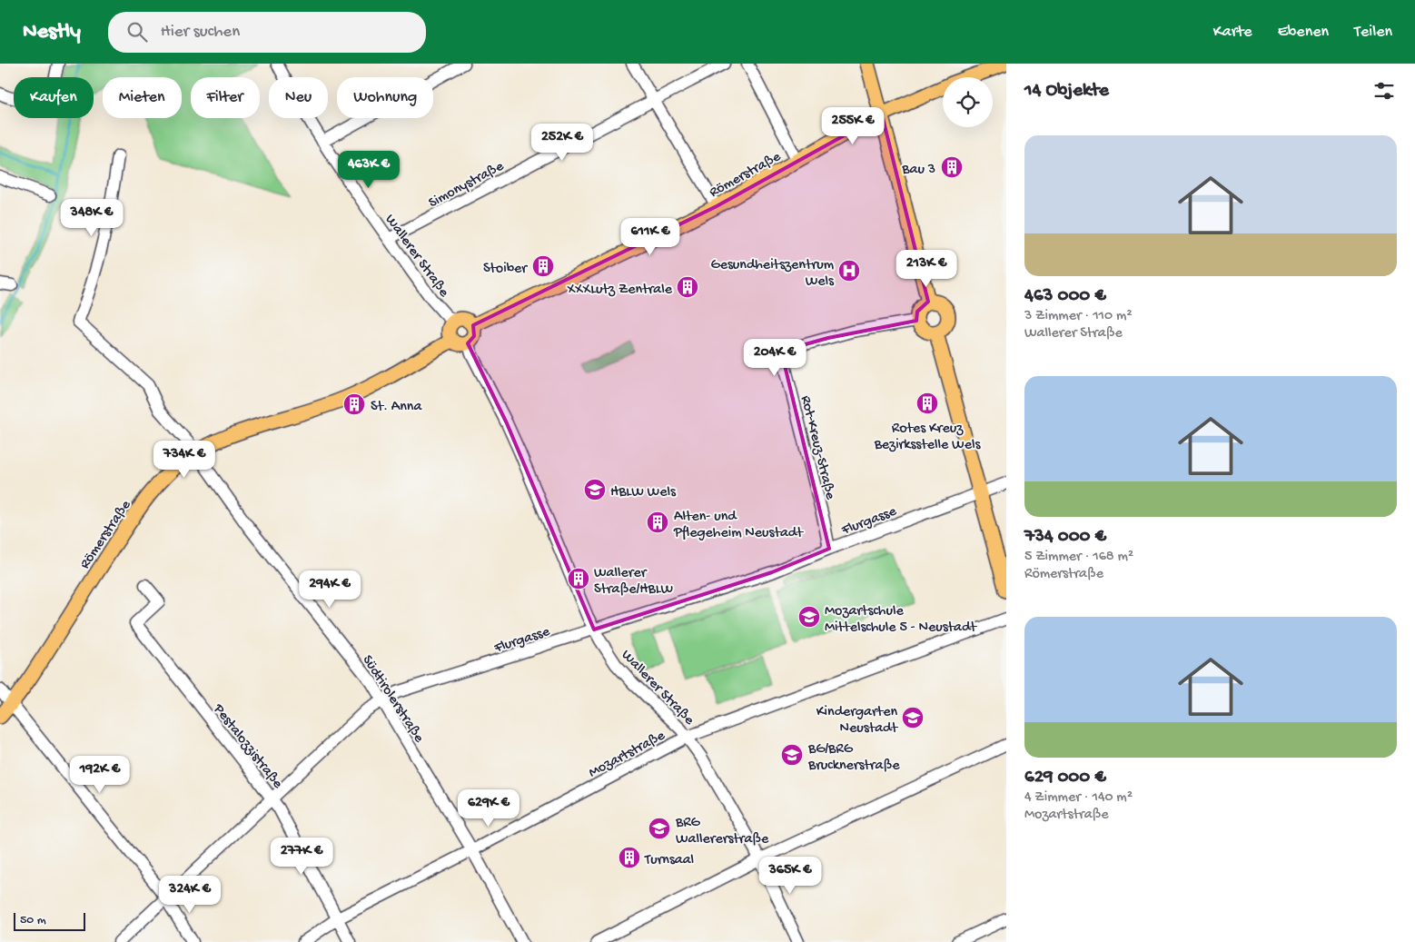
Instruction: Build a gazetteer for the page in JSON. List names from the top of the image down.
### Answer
{
  "streets": {
    "main road": ["Römerstraße"],
    "street": [
      "Simonystraße",
      "Wallerer Straße",
      "Rot-Kreuz-Straße",
      "Flurgasse",
      "Südtirolerstraße",
      "Pestalozzistraße",
      "Mozartstraße"
    ]
  },
  "crossings": [
    ["Römerstraße", "Wallerer Straße"],
    ["Römerstraße", "Südtirolerstraße"],
    ["Simonystraße", "Wallerer Straße"],
    ["Wallerer Straße", "Flurgasse"],
    ["Wallerer Straße", "Mozartstraße"],
    ["Rot-Kreuz-Straße", "Flurgasse"],
    ["Flurgasse", "Südtirolerstraße"],
    ["Flurgasse", "Pestalozzistraße"],
    ["Südtirolerstraße", "Mozartstraße"],
    ["Pestalozzistraße", "Mozartstraße"]
  ],
  "places": {
    "building": [
      "Bau 3",
      "Stoiber",
      "XXXLutz Zentrale",
      "Rotes Kreuz Bezirksstelle Wels",
      "St. Anna",
      "Alten- und Pflegeheim Neustadt",
      "Wallerer Straße/HBLW",
      "Turnsaal"
    ],
    "hospital": ["Gesundheitszentrum Wels"],
    "school or university": [
      "HBLW Wels",
      "Mozartschule Mittelschule 5 - Neustadt",
      "Kindergarten Neustadt",
      "BG/BRG Brucknerstraße",
      "BRG Wallererstraße"
    ]
  },
  "scale_bar": "50 m",
  "page": {
    "header": "Nestly",
    "search": "Hier suchen",
    "nav": ["Karte", "Ebenen", "Teilen"],
    "heading": "14 Objekte",
    "chip": [
      "Kaufen",
      "Mieten",
      "Filter",
      "Neu",
      "Wohnung"
    ],
    "price": [
      "255K €",
      "252K €",
      "463K €",
      "348K €",
      "611K €",
      "213K €",
      "204K €",
      "734K €",
      "294K €",
      "192K €",
      "629K €",
      "277K €",
      "365K €",
      "324K €"
    ],
    "list": [
      {
        "name": "463 000 €",
        "note": "3 Zimmer · 110 m² · Wallerer Straße"
      },
      {
        "name": "734 000 €",
        "note": "5 Zimmer · 168 m² · Römerstraße"
      },
      {
        "name": "629 000 €",
        "note": "4 Zimmer · 140 m² · Mozartstraße"
      }
    ],
    "scale": "50 m"
  }
}
